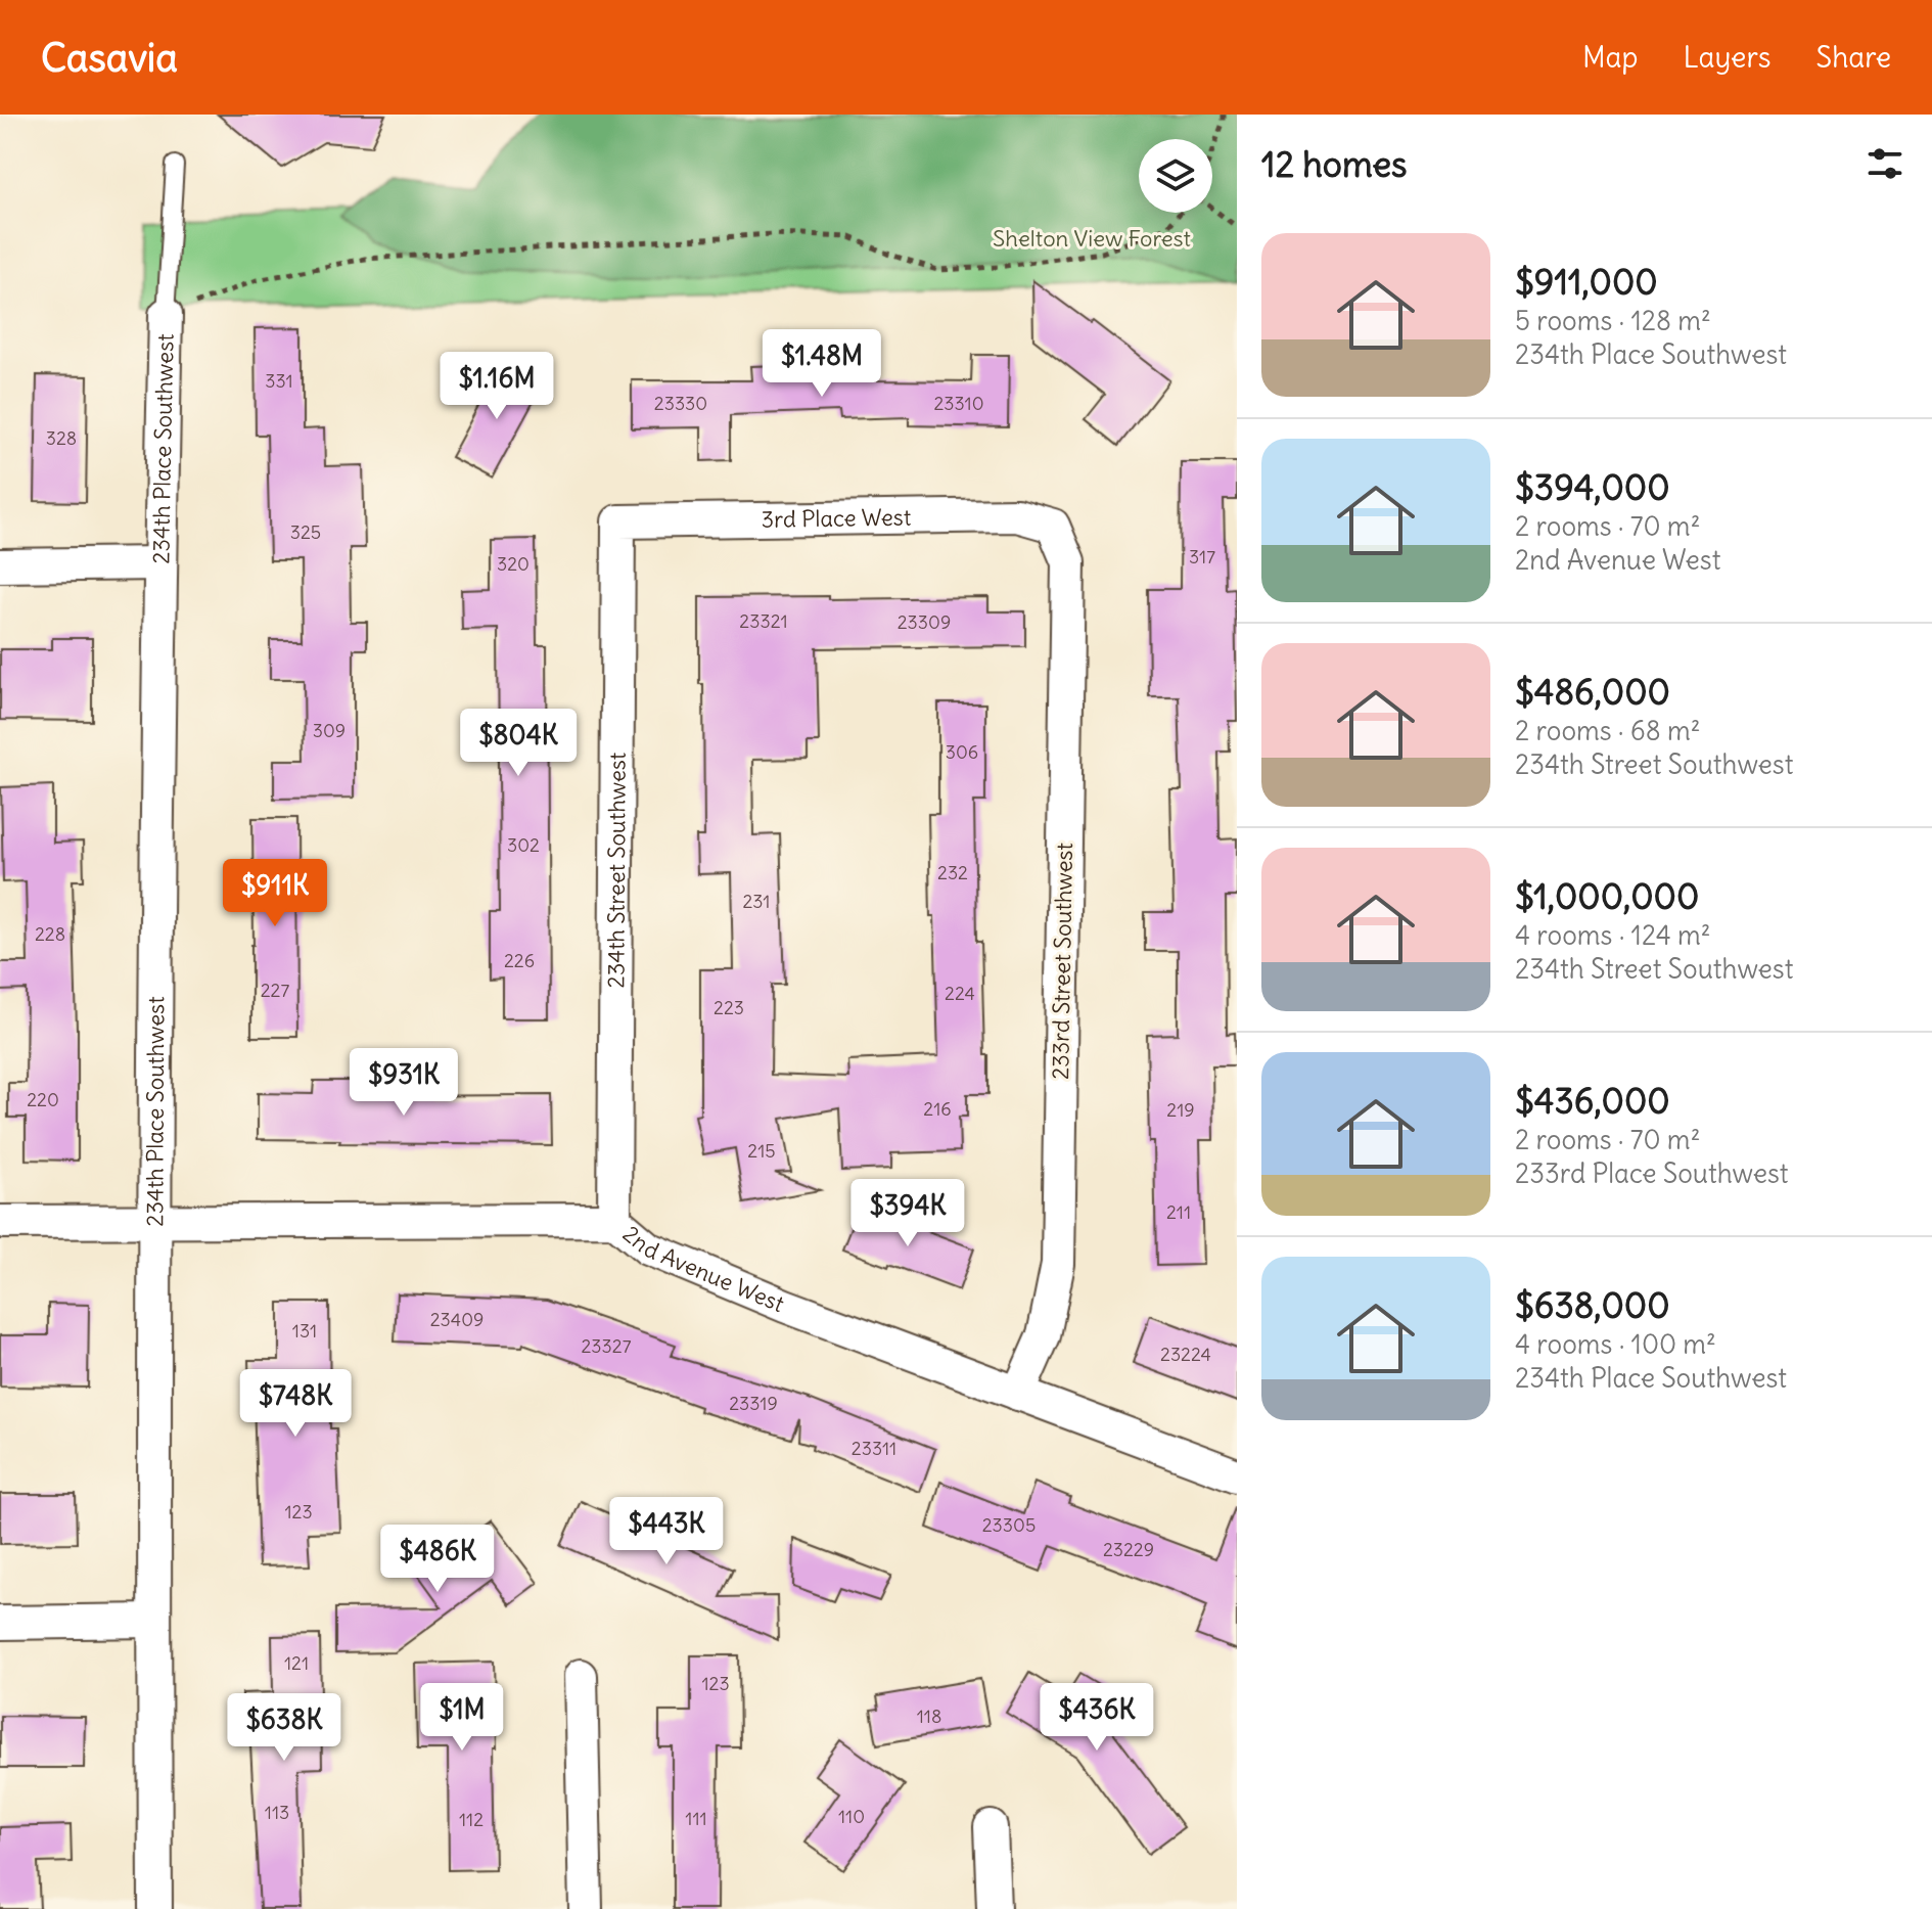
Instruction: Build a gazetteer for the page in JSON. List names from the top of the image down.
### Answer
{
  "streets": {
    "street": [
      "234th Place Southwest",
      "3rd Place West",
      "234th Street Southwest",
      "233rd Street Southwest",
      "2nd Avenue West"
    ]
  },
  "crossings": [
    ["234th Place Southwest", "2nd Avenue West"],
    ["3rd Place West", "234th Street Southwest"],
    ["3rd Place West", "233rd Street Southwest"],
    ["234th Street Southwest", "2nd Avenue West"],
    ["233rd Street Southwest", "2nd Avenue West"]
  ],
  "parks": ["Shelton View Forest"],
  "house_numbers": [
    "331",
    "23330",
    "23310",
    "328",
    "325",
    "317",
    "320",
    "23321",
    "23309",
    "309",
    "306",
    "302",
    "232",
    "231",
    "228",
    "226",
    "227",
    "224",
    "223",
    "220",
    "216",
    "219",
    "215",
    "211",
    "23409",
    "131",
    "23327",
    "23224",
    "23319",
    "23311",
    "123",
    "23305",
    "23229",
    "121",
    "123",
    "118",
    "113",
    "110",
    "111",
    "112"
  ],
  "page": {
    "header": "Casavia",
    "nav": ["Map", "Layers", "Share"],
    "heading": "12 homes",
    "list": [
      {
        "name": "$911,000",
        "note": "5 rooms · 128 m² · 234th Place Southwest"
      },
      {
        "name": "$394,000",
        "note": "2 rooms · 70 m² · 2nd Avenue West"
      },
      {
        "name": "$486,000",
        "note": "2 rooms · 68 m² · 234th Street Southwest"
      },
      {
        "name": "$1,000,000",
        "note": "4 rooms · 124 m² · 234th Street Southwest"
      },
      {
        "name": "$436,000",
        "note": "2 rooms · 70 m² · 233rd Place Southwest"
      },
      {
        "name": "$638,000",
        "note": "4 rooms · 100 m² · 234th Place Southwest"
      }
    ],
    "price": [
      "$1.48M",
      "$1.16M",
      "$804K",
      "$911K",
      "$931K",
      "$394K",
      "$748K",
      "$443K",
      "$486K",
      "$1M",
      "$436K",
      "$638K"
    ]
  }
}
